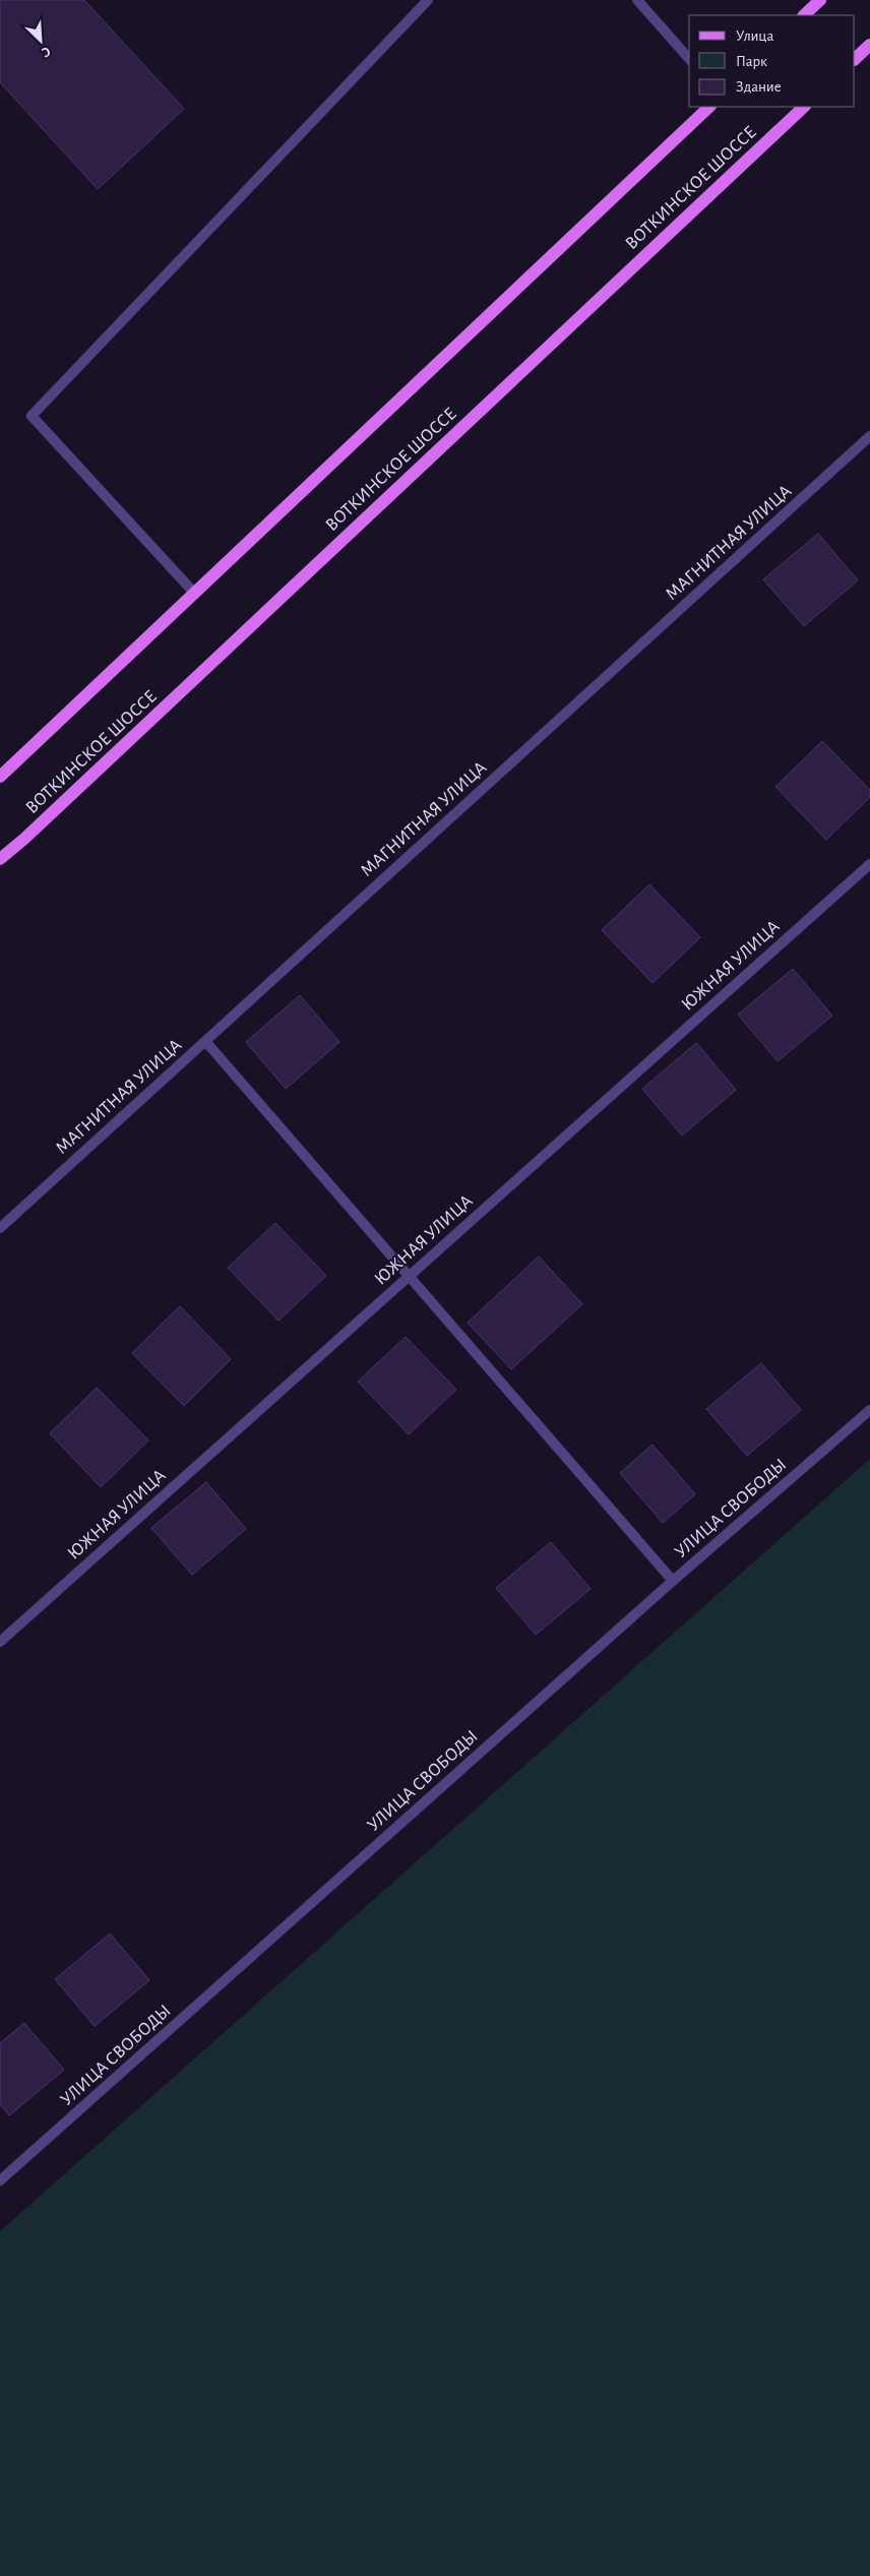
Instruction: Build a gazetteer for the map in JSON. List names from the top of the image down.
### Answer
{
  "streets": {
    "main road": ["ВОТКИНСКОЕ ШОССЕ"],
    "street": ["МАГНИТНАЯ УЛИЦА", "ЮЖНАЯ УЛИЦА", "УЛИЦА СВОБОДЫ"]
  },
  "legend": ["Улица", "Парк", "Здание"],
  "north": "bottom right"
}
